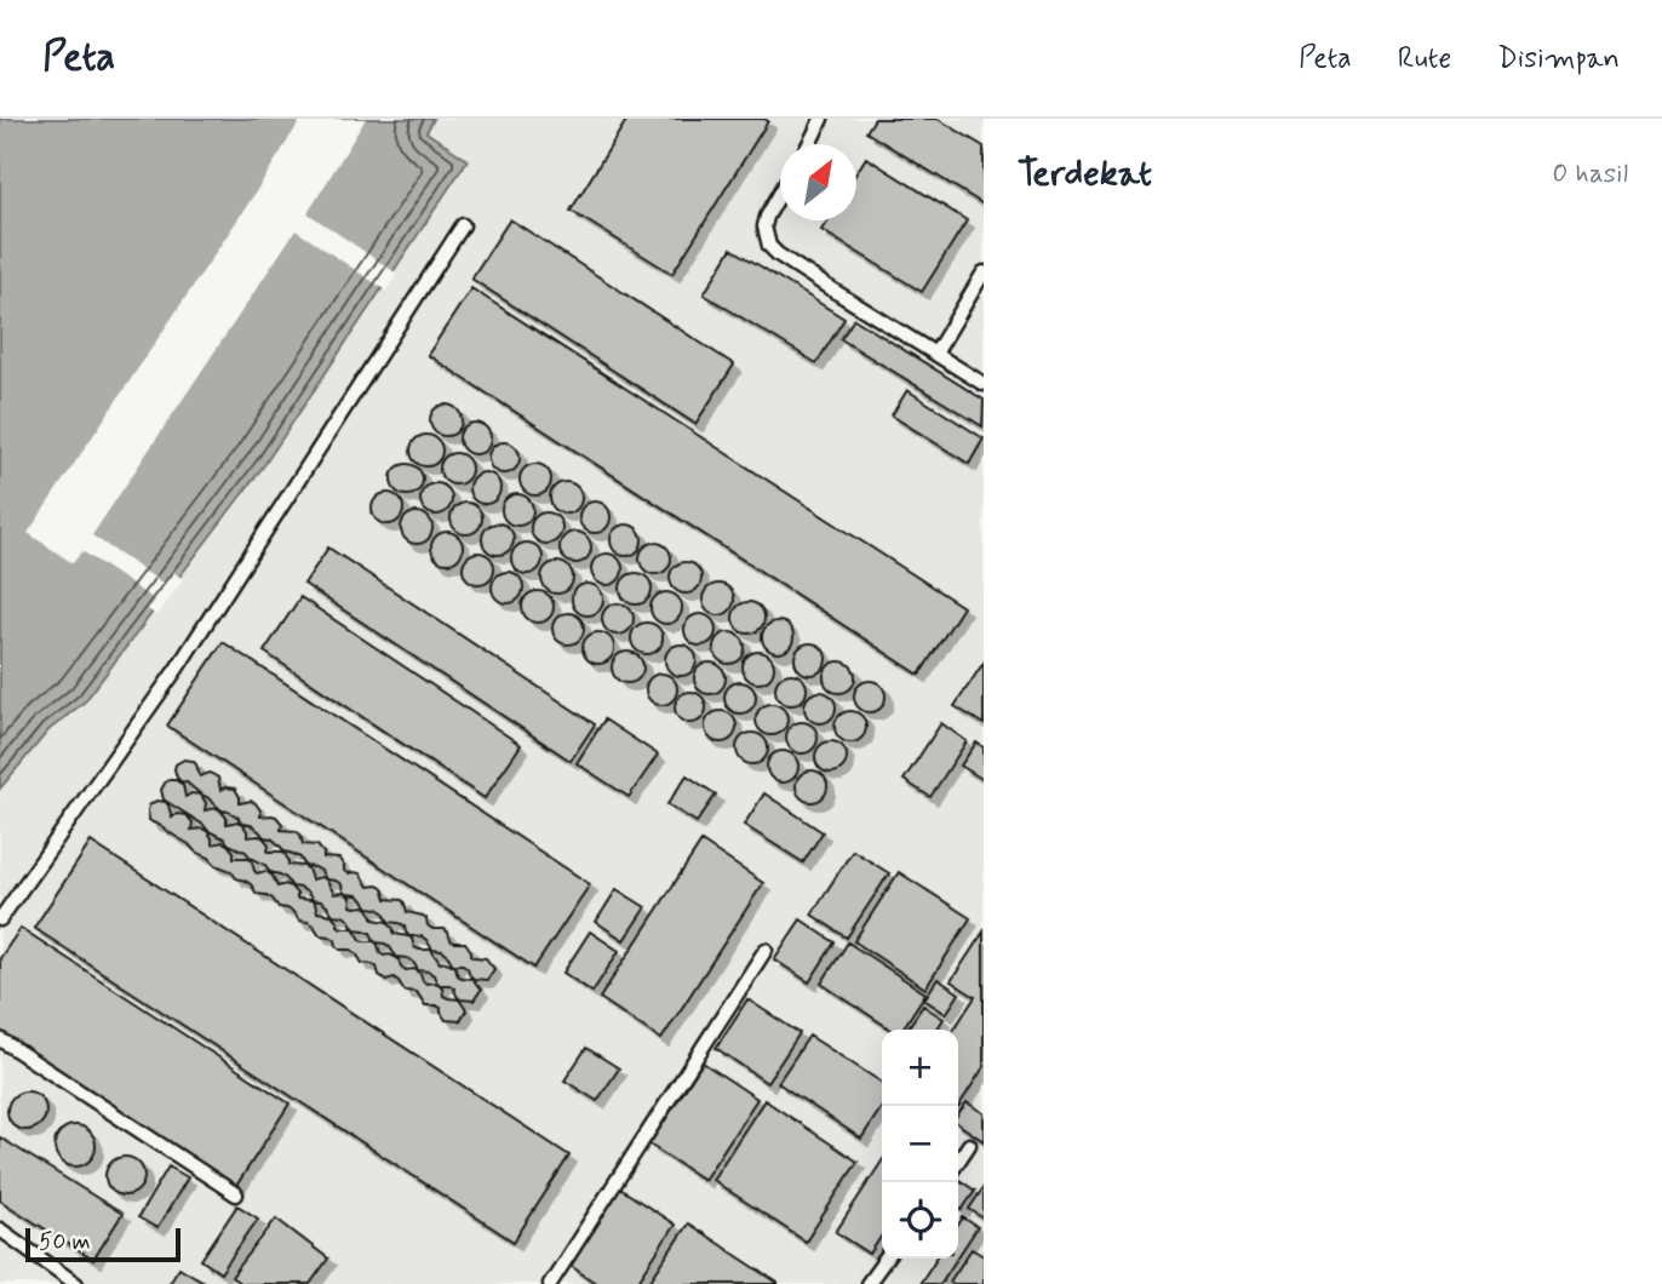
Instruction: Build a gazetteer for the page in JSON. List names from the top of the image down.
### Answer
{
  "scale_bar": "50 m",
  "north": "top right",
  "page": {
    "header": "Peta",
    "nav": ["Peta", "Rute", "Disimpan"],
    "heading": ["Terdekat", "0 hasil"],
    "map_buttons": ["+", "−"],
    "scale": "50 m"
  }
}
